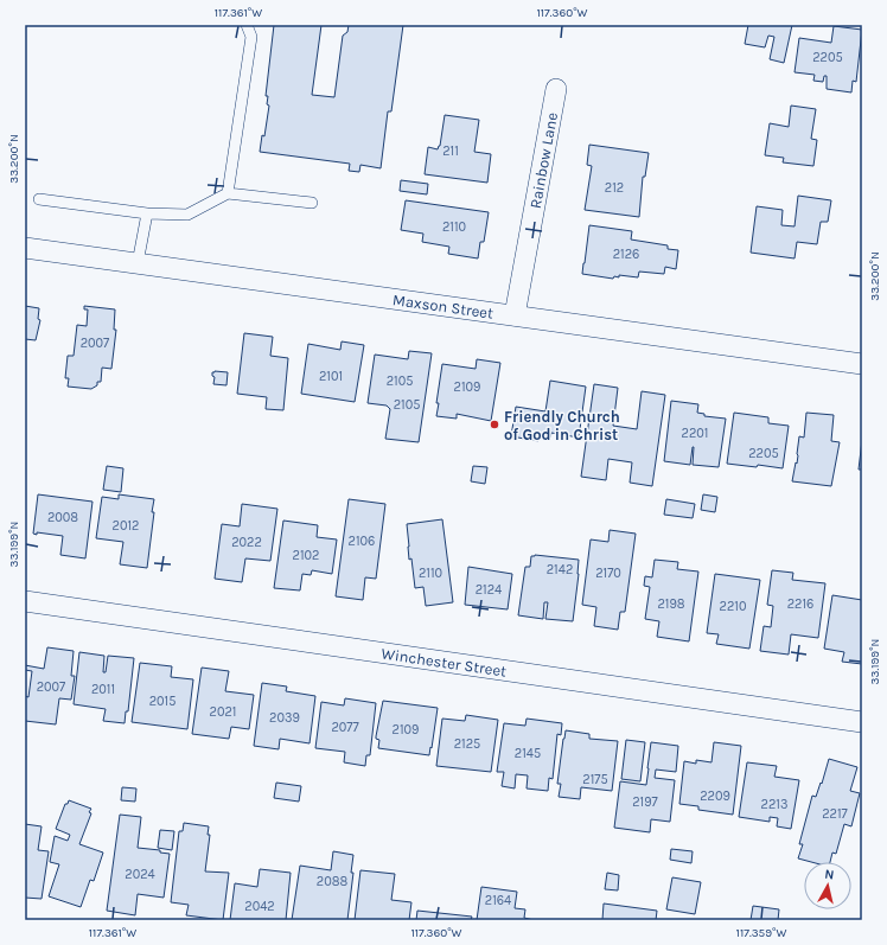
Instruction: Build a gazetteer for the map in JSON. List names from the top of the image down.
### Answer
{
  "streets": {
    "street": ["Rainbow Lane", "Maxson Street", "Winchester Street"]
  },
  "crossings": [
    ["Rainbow Lane", "Maxson Street"]
  ],
  "places": ["Friendly Church of God in Christ"],
  "house_numbers": [
    "2205",
    "211",
    "212",
    "2110",
    "2126",
    "2007",
    "2101",
    "2105",
    "2109",
    "2105",
    "2201",
    "2205",
    "2008",
    "2012",
    "2106",
    "2022",
    "2102",
    "2142",
    "2110",
    "2170",
    "2124",
    "2198",
    "2216",
    "2210",
    "2007",
    "2011",
    "2015",
    "2021",
    "2039",
    "2077",
    "2109",
    "2125",
    "2145",
    "2175",
    "2209",
    "2197",
    "2213",
    "2217",
    "2024",
    "2088",
    "2164",
    "2042"
  ],
  "north": "top",
  "coordinates": [
    "117.361°W",
    "117.360°W",
    "33.200°N",
    "33.199°N",
    "117.359°W"
  ]
}
